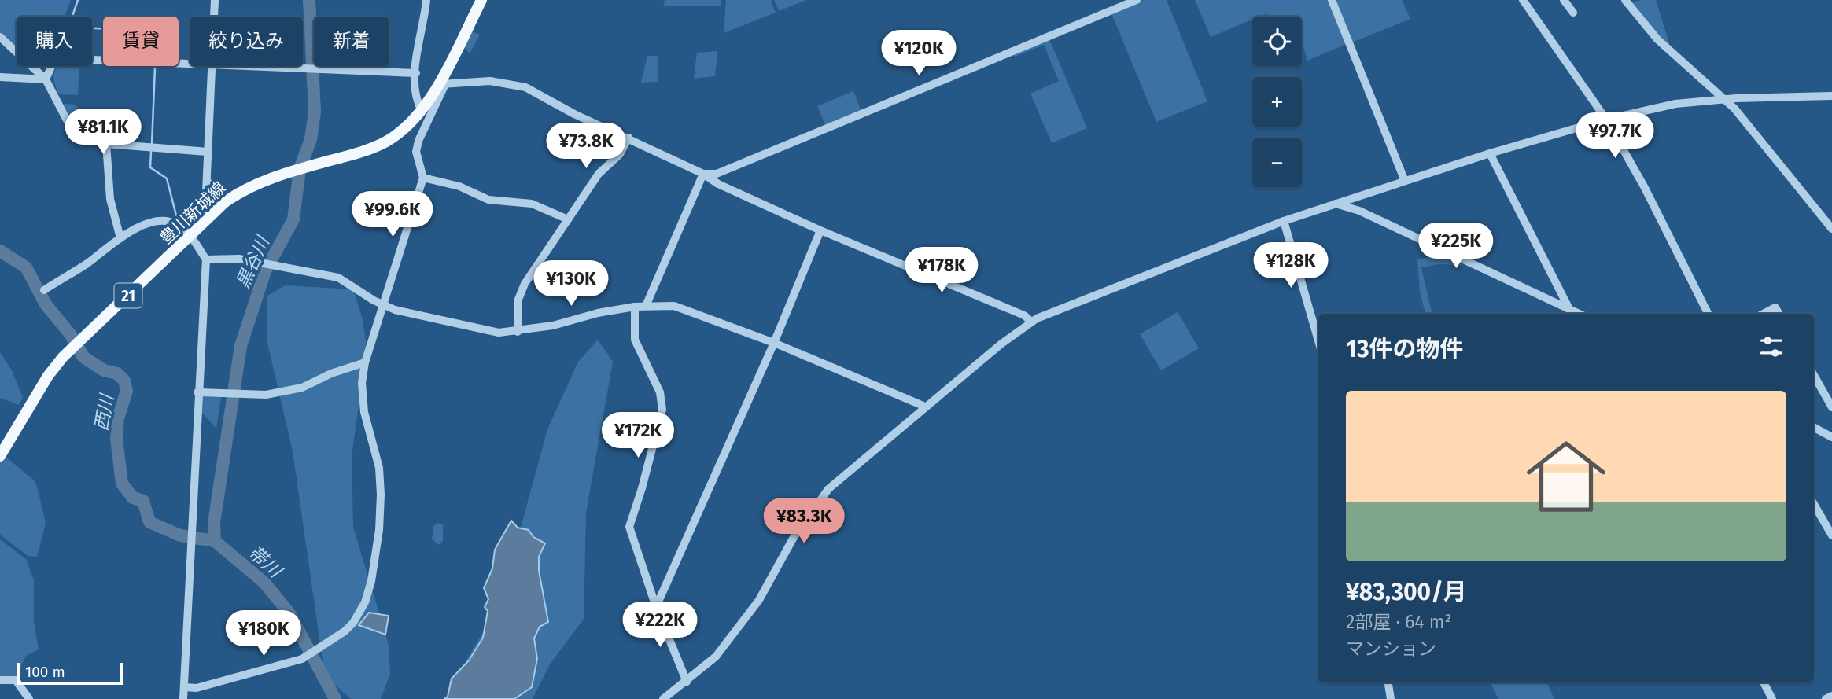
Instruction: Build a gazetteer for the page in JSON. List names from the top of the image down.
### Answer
{
  "streets": {
    "main road": ["豊川新城線", "21"]
  },
  "water": ["黒谷川", "西川", "帯川"],
  "scale_bar": "100 m",
  "page": {
    "map_buttons": ["+", "−"],
    "chip": [
      "購入",
      "賃貸",
      "絞り込み",
      "新着"
    ],
    "price": [
      "¥120K",
      "¥81.1K",
      "¥97.7K",
      "¥73.8K",
      "¥99.6K",
      "¥225K",
      "¥128K",
      "¥178K",
      "¥130K",
      "¥172K",
      "¥83.3K",
      "¥222K",
      "¥180K"
    ],
    "heading": "13件の物件",
    "list": [
      {
        "name": "¥83,300/月",
        "note": "2部屋 · 64 m² · マンション"
      }
    ],
    "scale": "100 m"
  }
}
